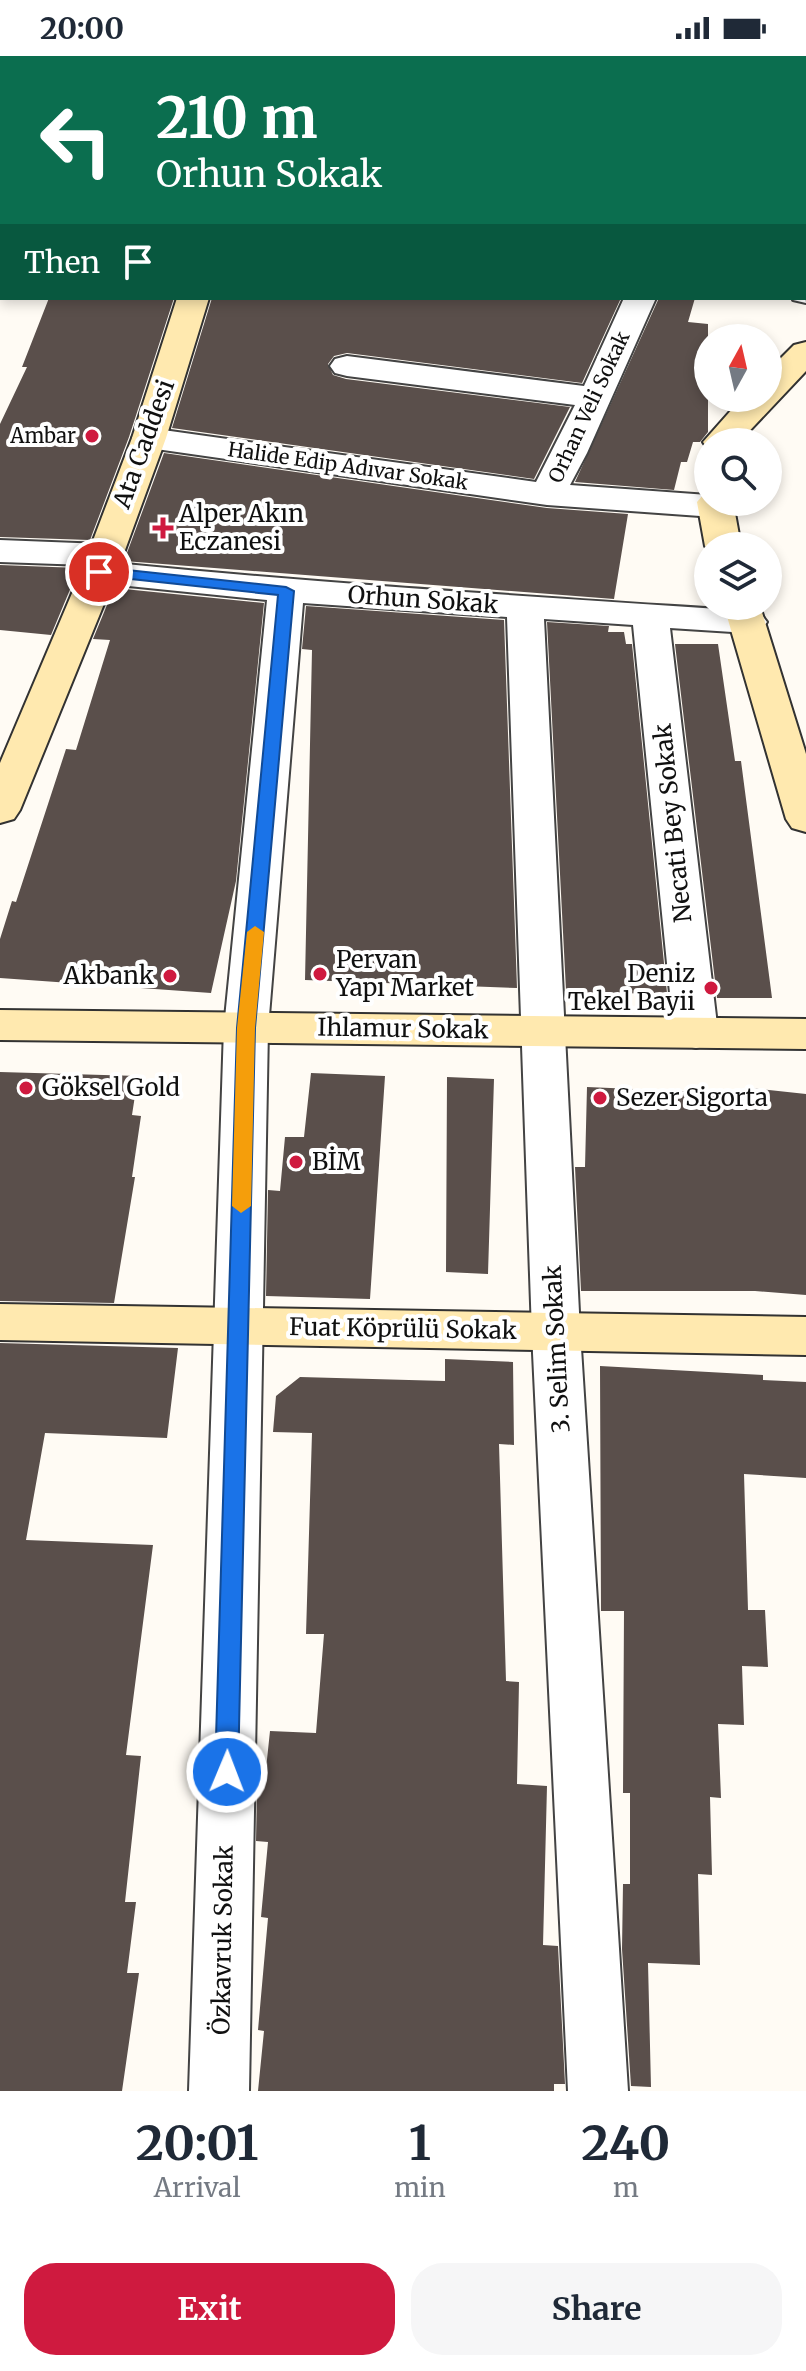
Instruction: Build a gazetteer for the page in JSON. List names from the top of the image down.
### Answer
{
  "streets": {
    "main road": ["Ata Caddesi", "Ihlamur Sokak", "Fuat Köprülü Sokak"],
    "street": [
      "Orhan Veli Sokak",
      "Halide Edip Adıvar Sokak",
      "Orhun Sokak",
      "Necati Bey Sokak",
      "3. Selim Sokak",
      "Özkavruk Sokak"
    ]
  },
  "crossings": [
    ["Orhan Veli Sokak", "Halide Edip Adıvar Sokak"],
    ["Ata Caddesi", "Halide Edip Adıvar Sokak"],
    ["Ata Caddesi", "Orhun Sokak"],
    ["Orhun Sokak", "Necati Bey Sokak"],
    ["Orhun Sokak", "3. Selim Sokak"],
    ["Orhun Sokak", "Özkavruk Sokak"],
    ["Necati Bey Sokak", "Ihlamur Sokak"],
    ["Ihlamur Sokak", "3. Selim Sokak"],
    ["Ihlamur Sokak", "Özkavruk Sokak"],
    ["Fuat Köprülü Sokak", "3. Selim Sokak"],
    ["Fuat Köprülü Sokak", "Özkavruk Sokak"]
  ],
  "places": {
    "other": [
      "Ambar",
      "Pervan Yapı Market",
      "Akbank",
      "Deniz Tekel Bayii",
      "Göksel Gold",
      "Sezer Sigorta",
      "BİM"
    ],
    "health": ["Alper Akın Eczanesi"]
  },
  "north": "top",
  "page": {
    "status": "20:00",
    "turn": ["210 m", "Orhun Sokak"],
    "then": "Then",
    "eta": [
      "20:01",
      "Arrival",
      "1",
      "min",
      "240",
      "m"
    ],
    "buttons": ["Exit", "Share"]
  }
}
